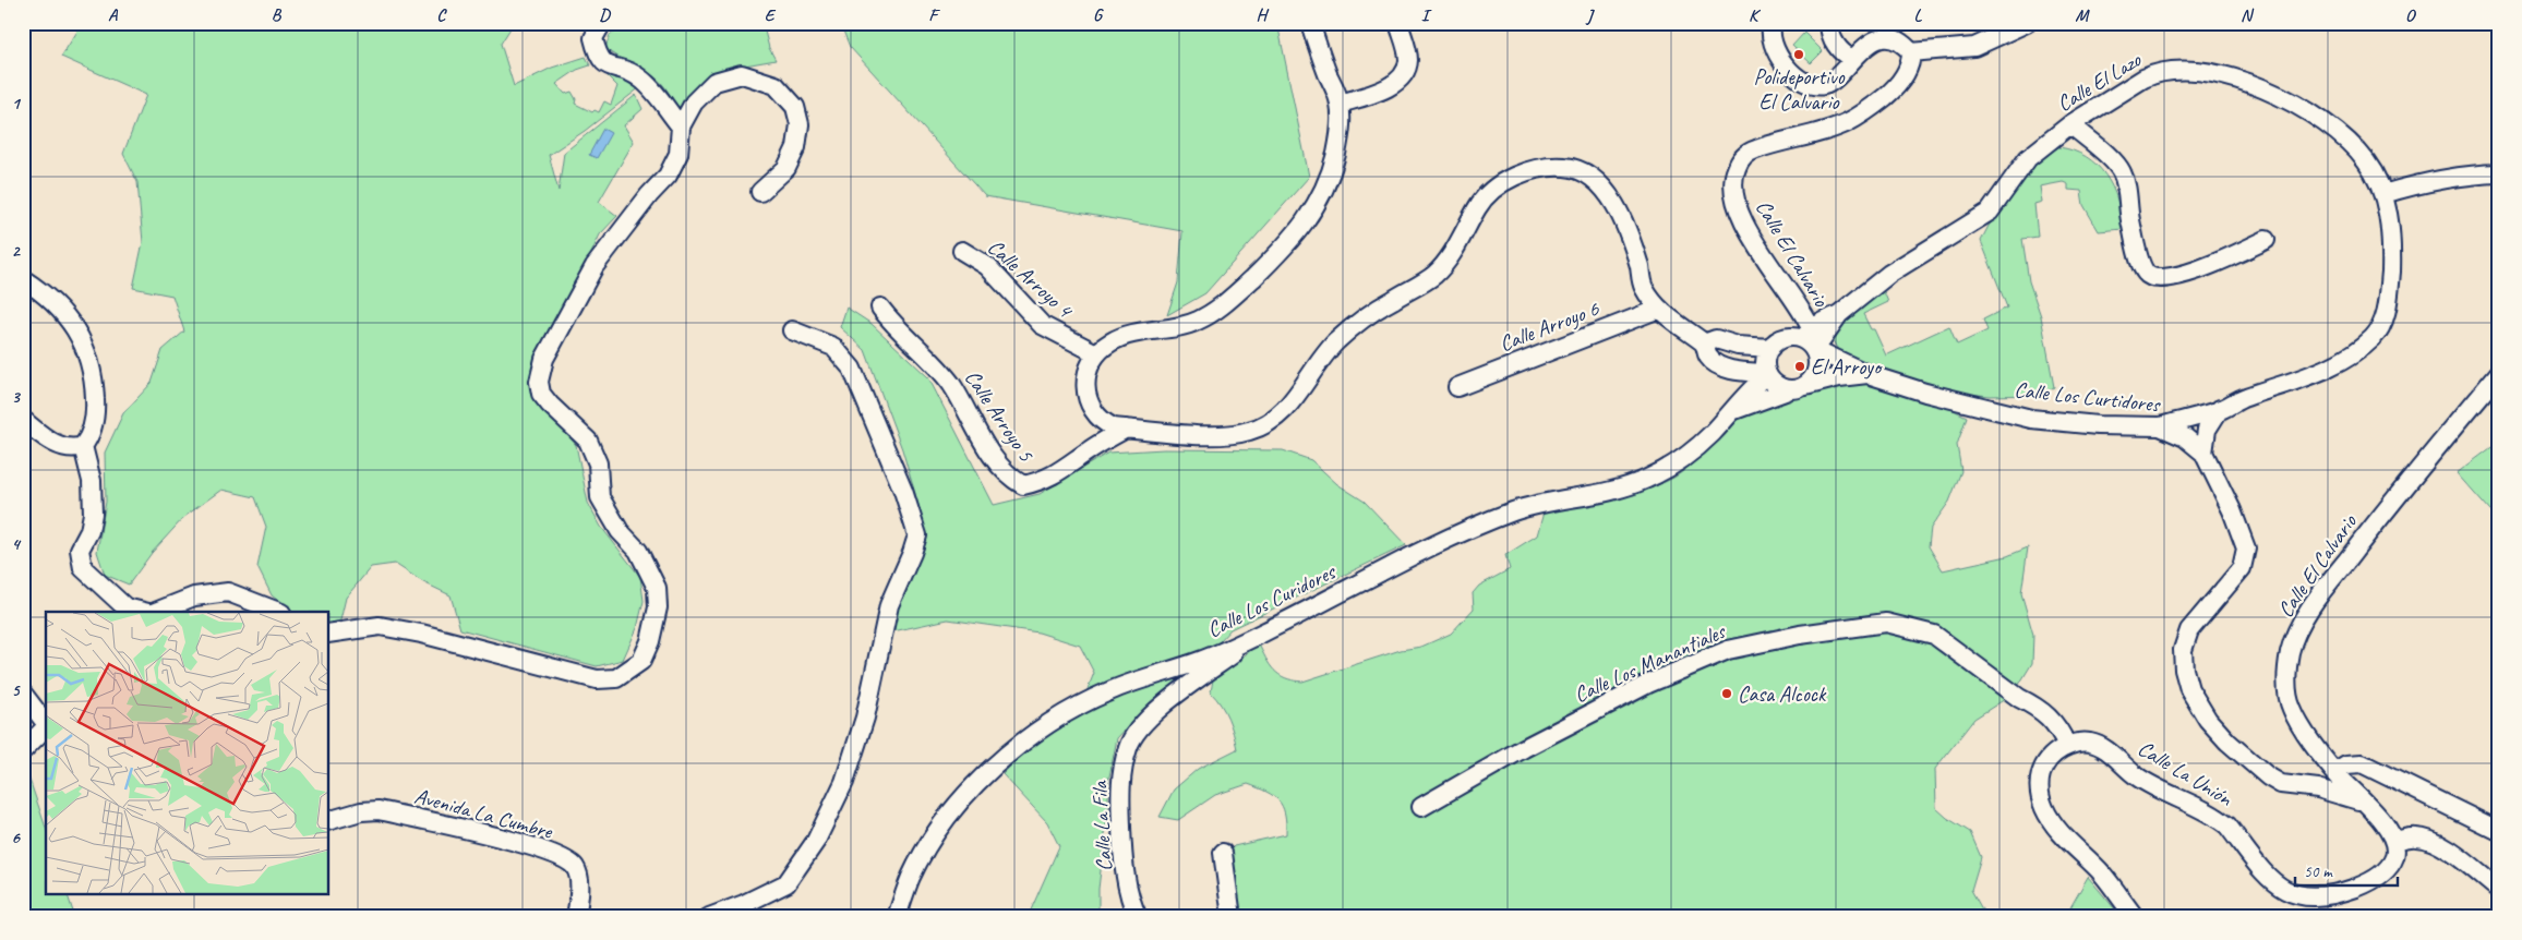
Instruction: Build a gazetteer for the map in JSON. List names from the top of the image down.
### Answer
{
  "streets": {
    "street": [
      "Calle El Lazo",
      "Calle El Calvario",
      "Calle Arroyo 4",
      "Calle Arroyo 6",
      "Calle Los Curtidores",
      "Calle Arroyo 5",
      "Calle Los Curidores",
      "Calle Los Manantiales",
      "Calle La Unión",
      "Avenida La Cumbre",
      "Calle La Fila"
    ]
  },
  "crossings": [
    ["Calle El Lazo", "Calle El Calvario"],
    ["Calle El Lazo", "Calle Los Curtidores"],
    ["Calle El Calvario", "Calle Los Curtidores"],
    ["Calle Los Curtidores", "Calle Los Curidores"],
    ["Calle Los Curidores", "Calle La Fila"],
    ["Calle Los Manantiales", "Calle La Unión"]
  ],
  "places": ["Polideportivo El Calvario", "El Arroyo", "Casa Alcock"],
  "scale_bar": "50 m",
  "grid": {
    "columns": [
      "A",
      "B",
      "C",
      "D",
      "E",
      "F",
      "G",
      "H",
      "I",
      "J",
      "K",
      "L",
      "M",
      "N",
      "O"
    ],
    "rows": [
      "1",
      "2",
      "3",
      "4",
      "5",
      "6"
    ]
  }
}
